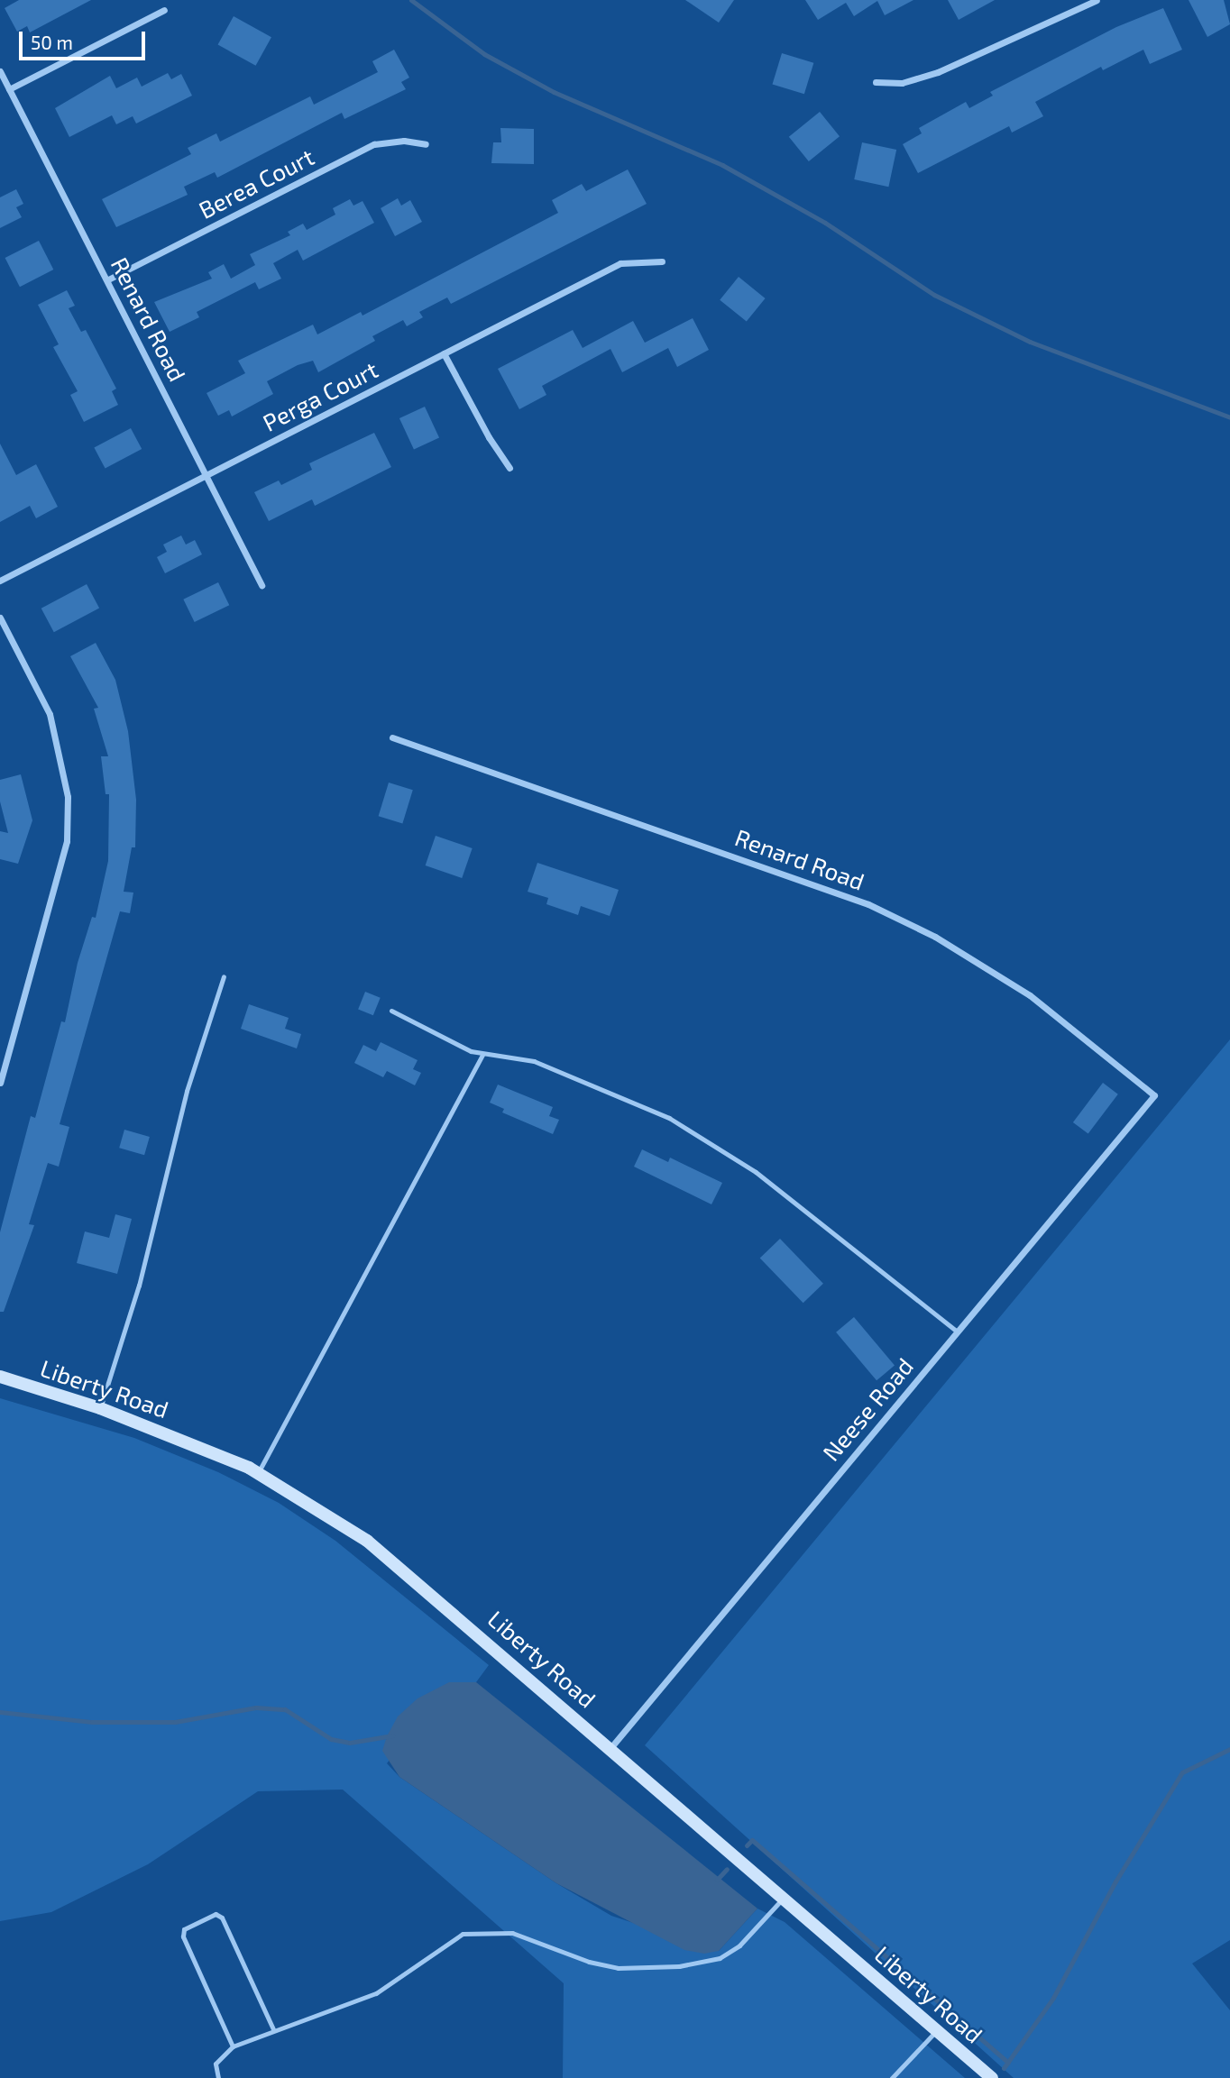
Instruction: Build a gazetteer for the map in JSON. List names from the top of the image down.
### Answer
{
  "streets": {
    "street": [
      "Berea Court",
      "Renard Road",
      "Perga Court",
      "Liberty Road",
      "Neese Road"
    ]
  },
  "crossings": [
    ["Berea Court", "Renard Road"],
    ["Renard Road", "Perga Court"],
    ["Renard Road", "Neese Road"],
    ["Liberty Road", "Neese Road"]
  ],
  "scale_bar": "50 m"
}
